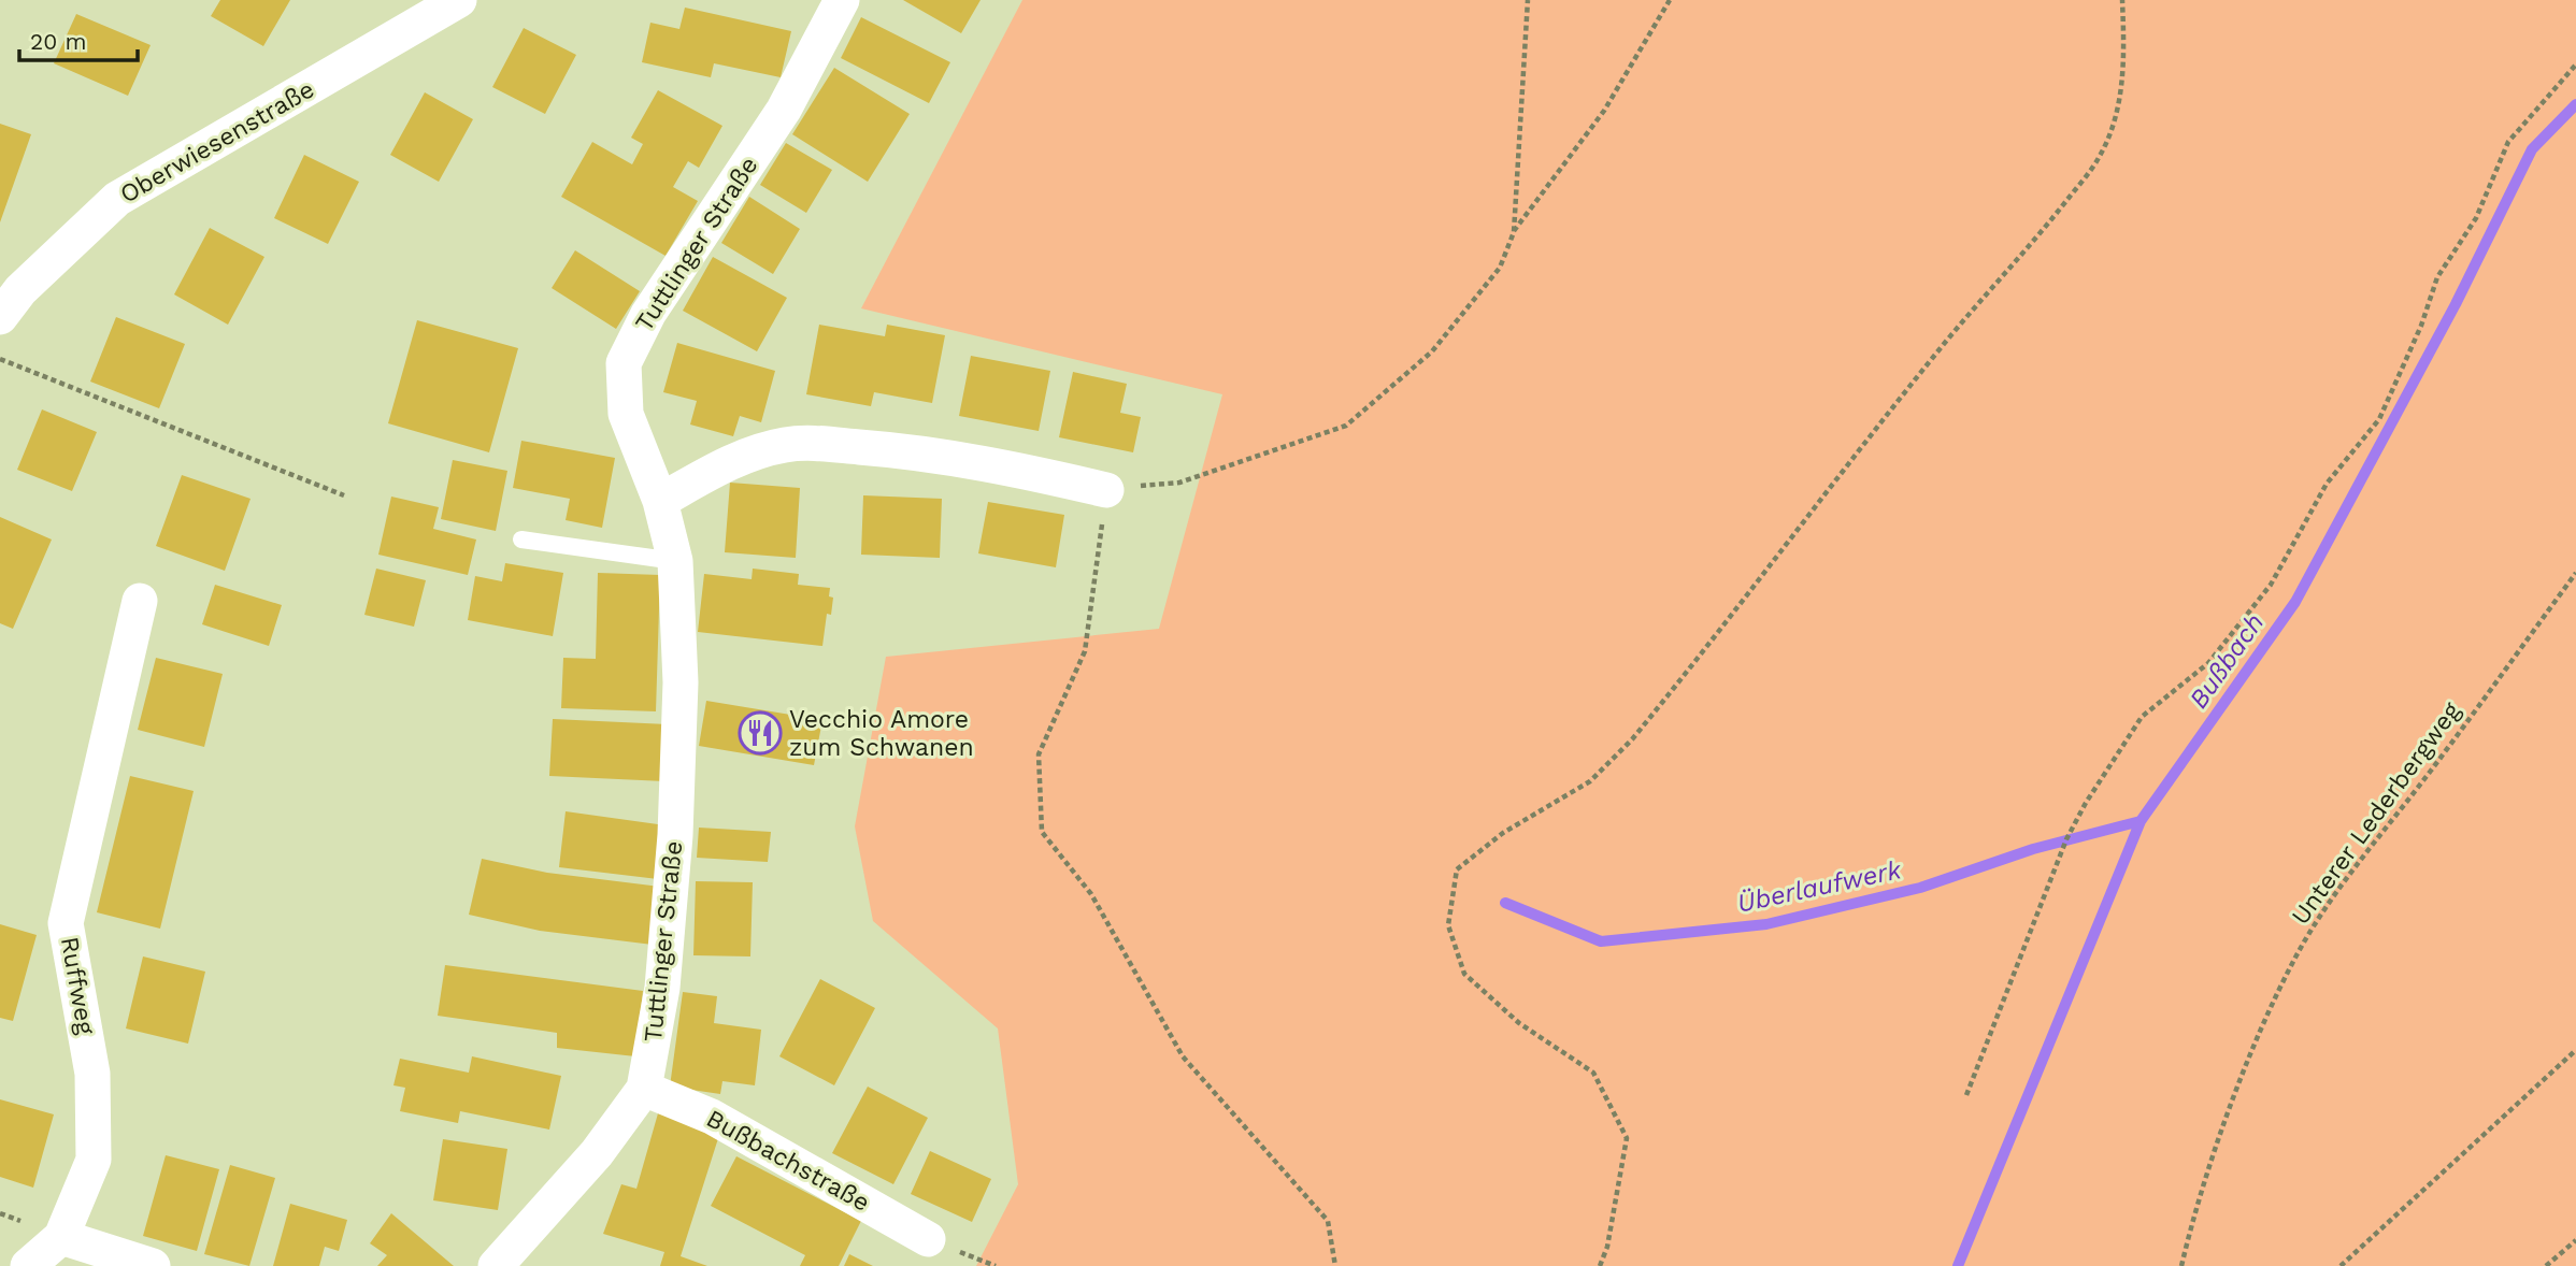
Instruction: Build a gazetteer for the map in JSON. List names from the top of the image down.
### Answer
{
  "streets": {
    "street": [
      "Oberwiesenstraße",
      "Tuttlinger Straße",
      "Ruffweg",
      "Bußbachstraße"
    ],
    "path": ["Unterer Lederbergweg"]
  },
  "crossings": [
    ["Tuttlinger Straße", "Bußbachstraße"]
  ],
  "water": ["Bußbach", "Überlaufwerk"],
  "places": {
    "restaurant": ["Vecchio Amore zum Schwanen"]
  },
  "scale_bar": "20 m"
}
